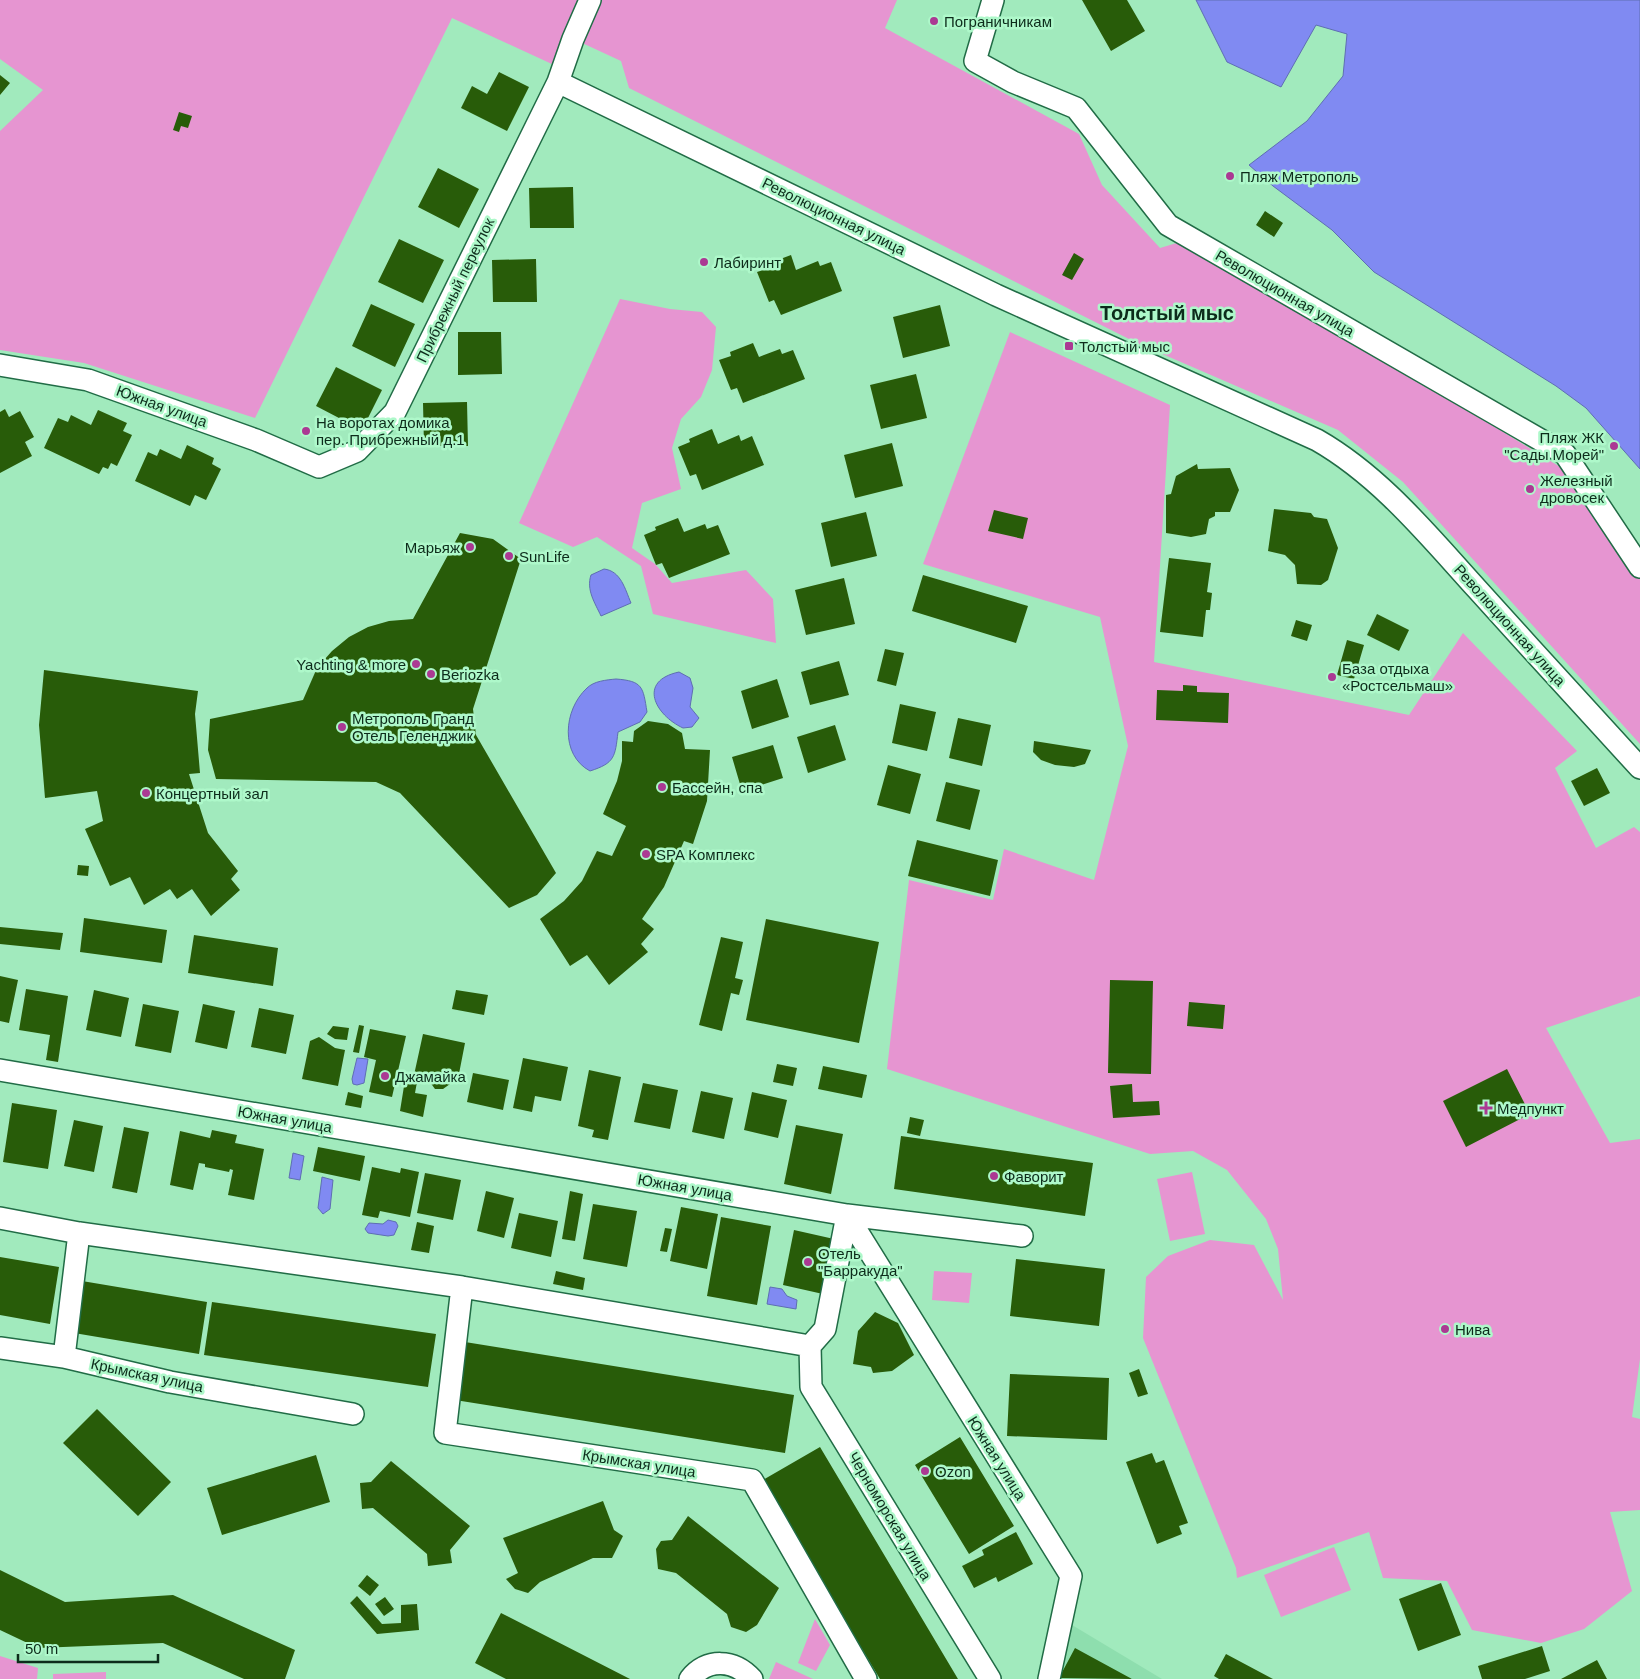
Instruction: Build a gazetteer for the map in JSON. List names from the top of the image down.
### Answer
{
  "streets": {
    "street": [
      "Революционная улица",
      "Прибрежный переулок",
      "Южная улица",
      "Крымская улица",
      "Черноморская улица"
    ]
  },
  "crossings": [
    ["Революционная улица", "Прибрежный переулок"],
    ["Прибрежный переулок", "Южная улица"]
  ],
  "districts": ["Толстый мыс"],
  "places": {
    "other": [
      "Пограничникам",
      "Пляж Метрополь",
      "Лабиринт",
      "На воротах домика пер. Прибрежный д.1",
      "Пляж ЖК \"Сады Морей\"",
      "Железный дровосек",
      "Марьяж",
      "SunLife",
      "Yachting & more",
      "Beriozka",
      "База отдыха «Ростсельмаш»",
      "Метрополь Гранд Отель Геленджик",
      "Бассейн, спа",
      "Концертный зал",
      "SPA Комплекс",
      "Джамайка",
      "Фаворит",
      "Отель \"Барракуда\"",
      "Нива",
      "Ozon"
    ],
    "transit": ["Толстый мыс"],
    "health": ["Медпункт"]
  },
  "scale_bar": "50 m"
}
